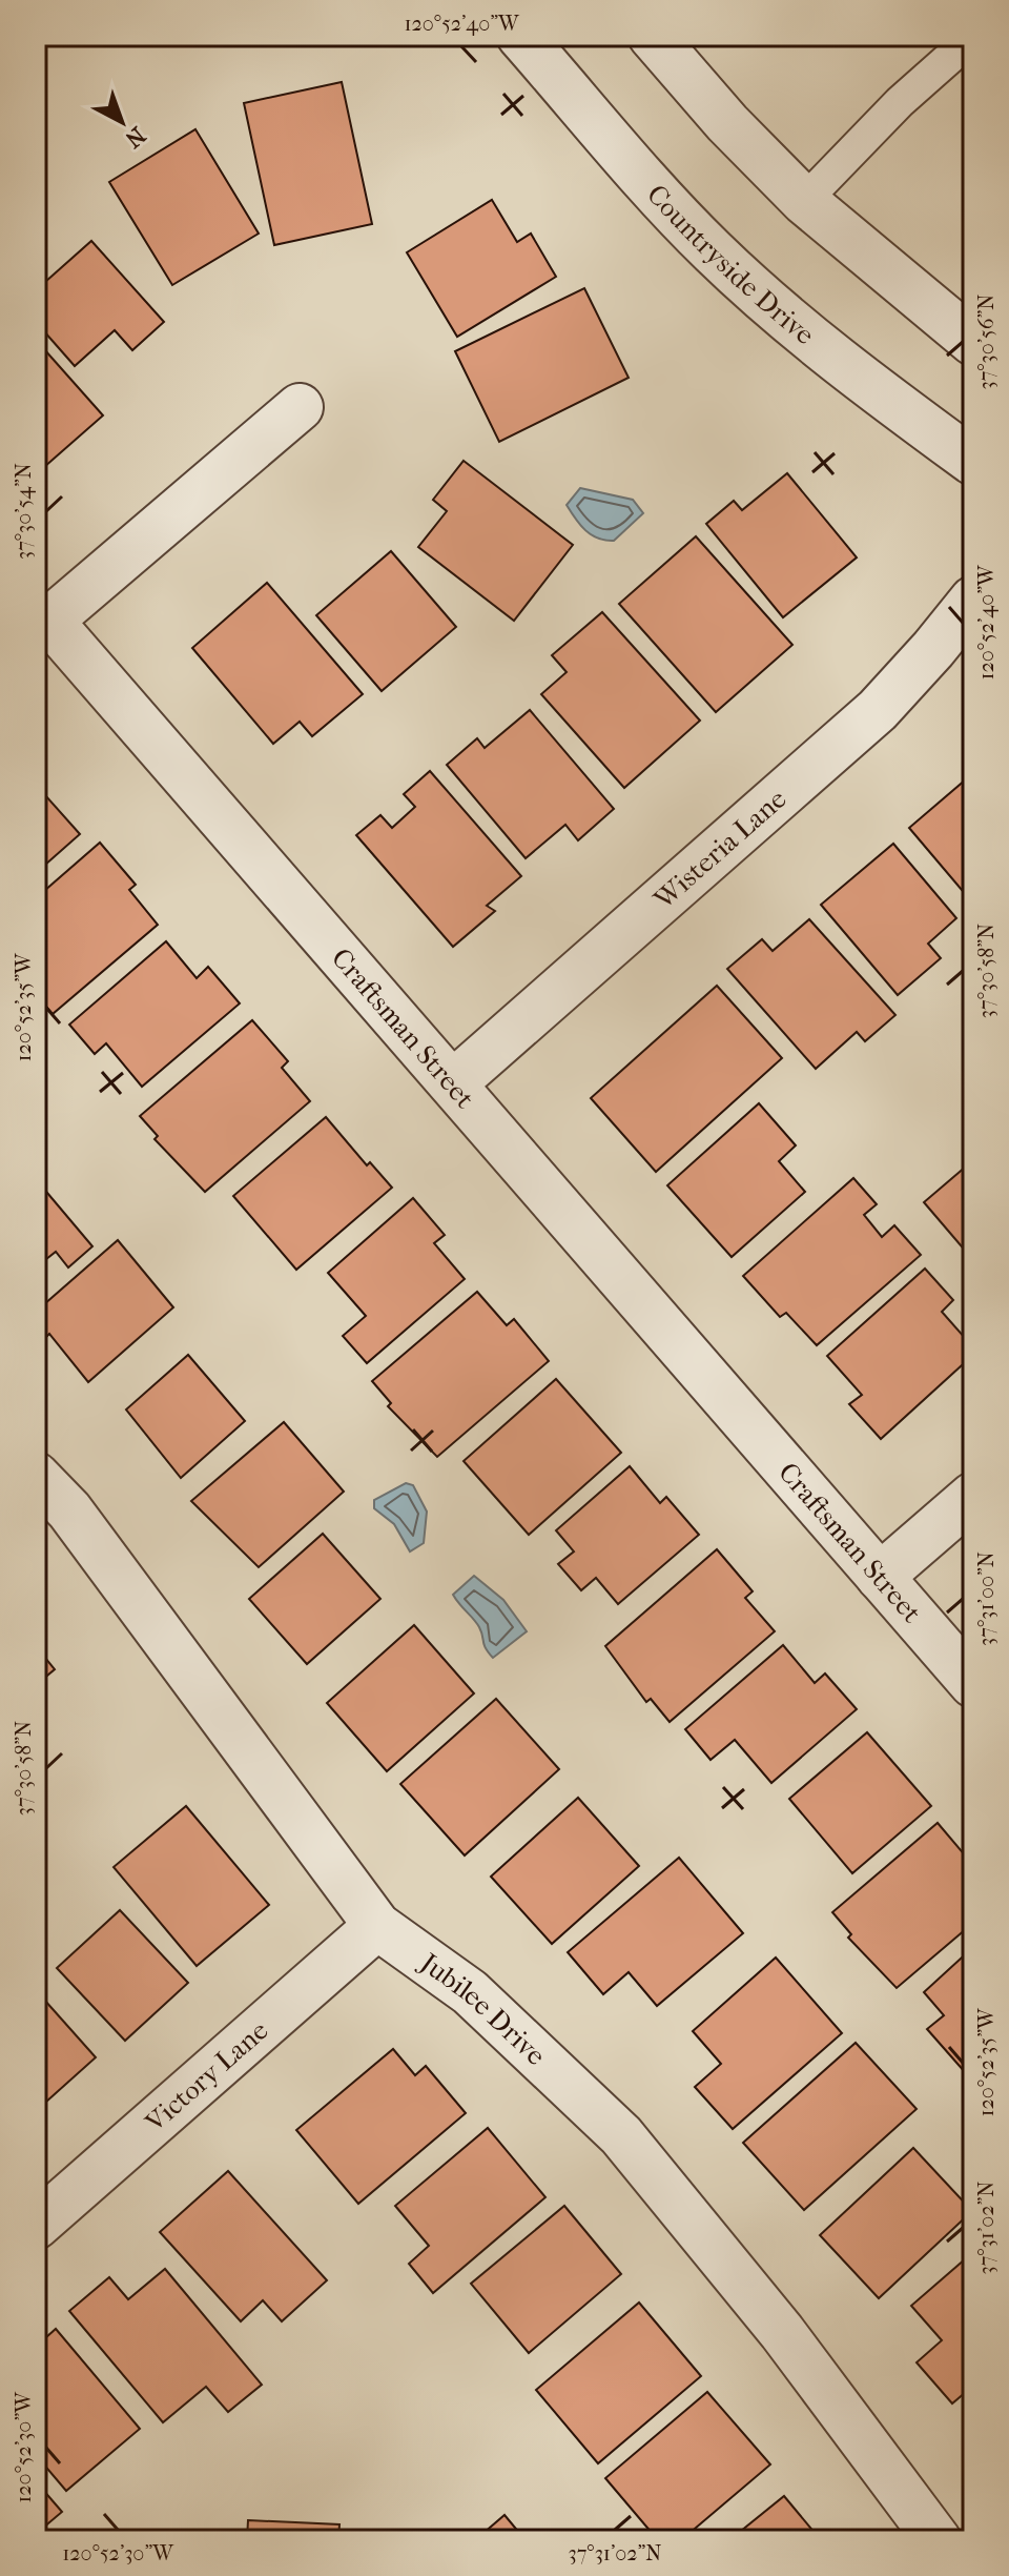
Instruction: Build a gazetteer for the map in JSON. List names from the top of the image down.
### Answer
{
  "streets": {
    "street": [
      "Countryside Drive",
      "Wisteria Lane",
      "Craftsman Street",
      "Jubilee Drive",
      "Victory Lane"
    ]
  },
  "crossings": [
    ["Wisteria Lane", "Craftsman Street"],
    ["Jubilee Drive", "Victory Lane"]
  ],
  "north": "bottom right",
  "coordinates": [
    "120°52'40\"W",
    "37°30'56\"N",
    "37°30'54\"N",
    "37°30'58\"N",
    "120°52'35\"W",
    "37°31'00\"N",
    "37°31'02\"N",
    "120°52'30\"W"
  ]
}
